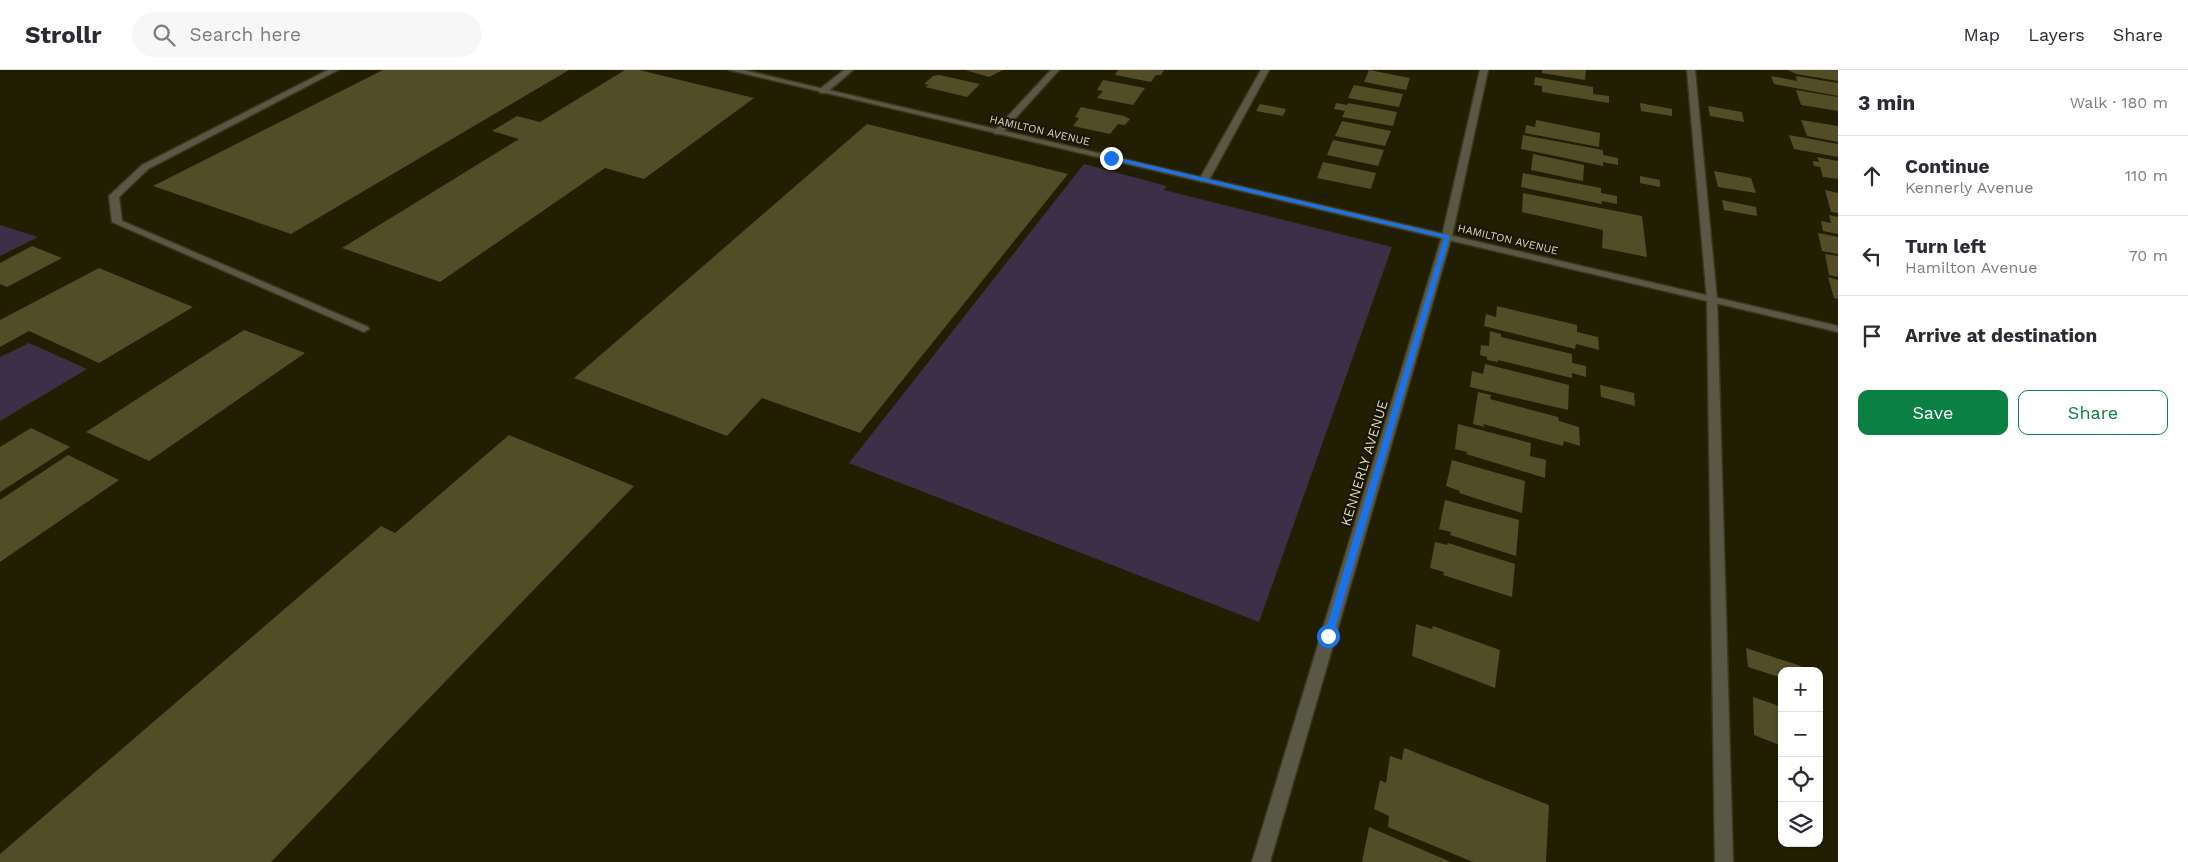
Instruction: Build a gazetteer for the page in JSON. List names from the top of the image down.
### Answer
{
  "streets": {
    "street": ["HAMILTON AVENUE", "KENNERLY AVENUE"]
  },
  "crossings": [
    ["HAMILTON AVENUE", "KENNERLY AVENUE"]
  ],
  "page": {
    "header": "Strollr",
    "search": "Search here",
    "nav": ["Map", "Layers", "Share"],
    "heading": ["3 min", "Walk · 180 m"],
    "list": [
      ["Continue", "Kennerly Avenue", "110 m"],
      ["Turn left", "Hamilton Avenue", "70 m"],
      "Arrive at destination"
    ],
    "buttons": ["Save", "Share"],
    "map_buttons": ["+", "−"]
  }
}
